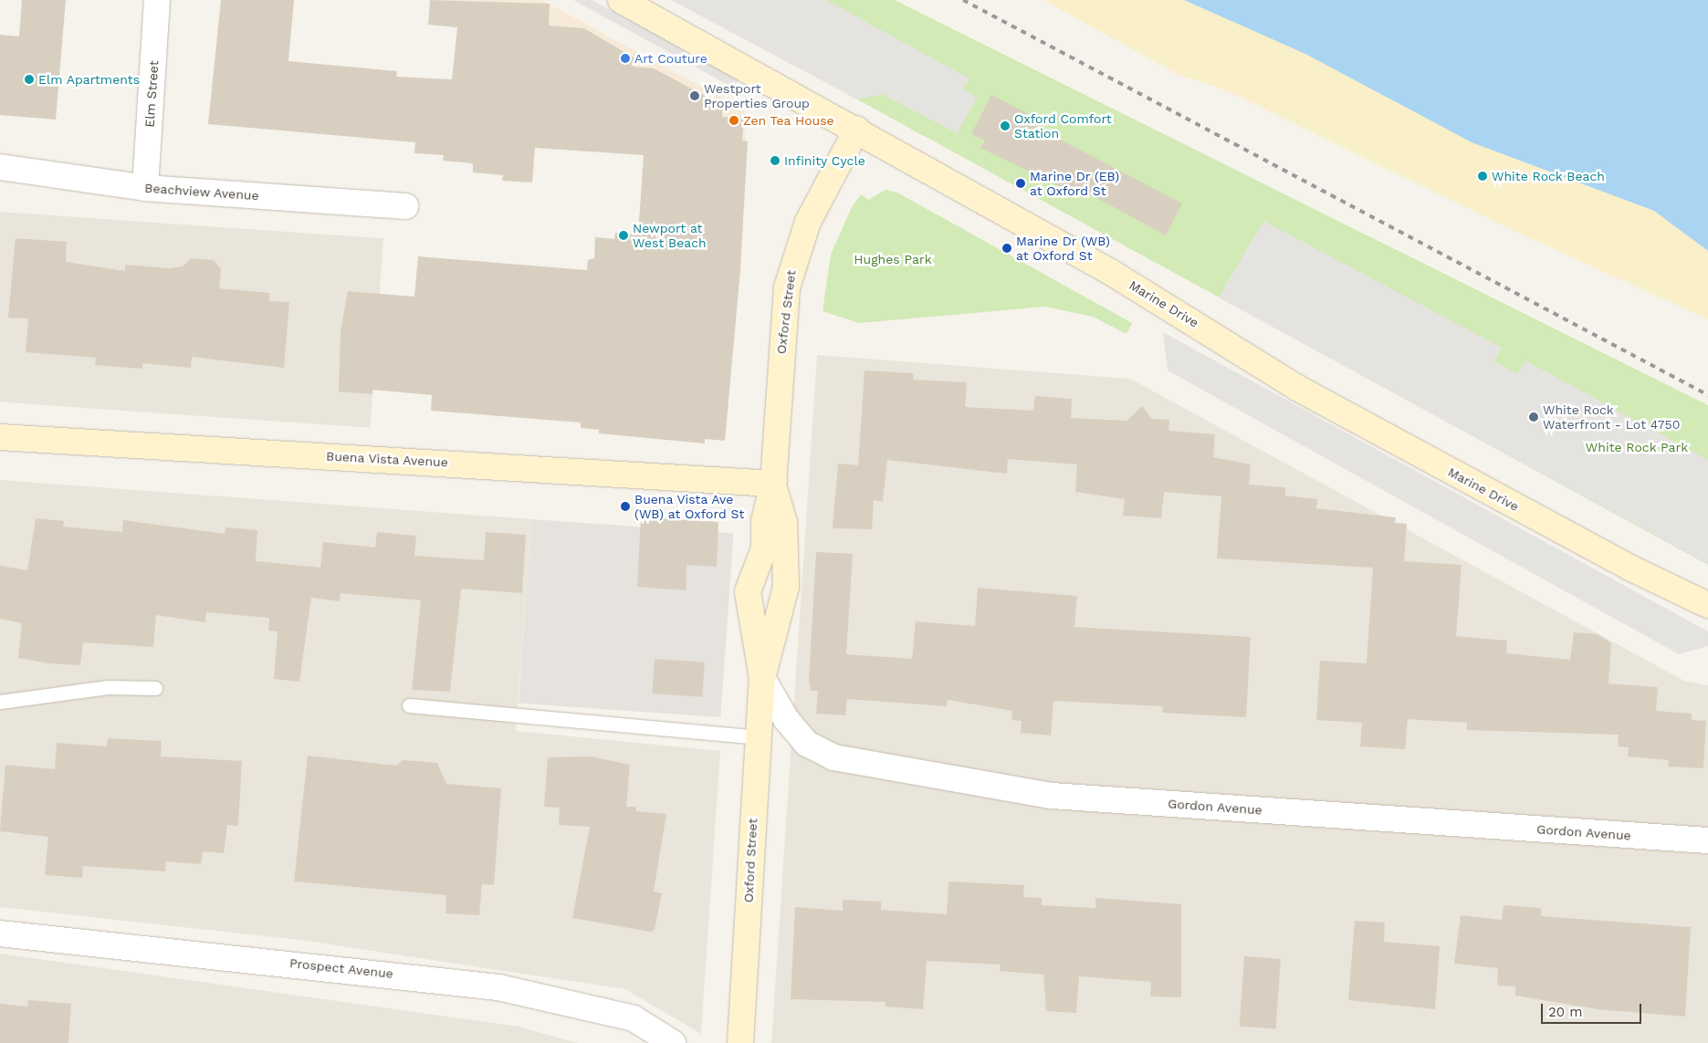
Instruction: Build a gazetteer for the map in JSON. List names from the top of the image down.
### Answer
{
  "streets": {
    "street": [
      "Elm Street",
      "Beachview Avenue",
      "Marine Drive",
      "Oxford Street",
      "Buena Vista Avenue",
      "Gordon Avenue",
      "Prospect Avenue"
    ]
  },
  "crossings": [
    ["Elm Street", "Beachview Avenue"],
    ["Marine Drive", "Oxford Street"],
    ["Oxford Street", "Buena Vista Avenue"],
    ["Oxford Street", "Gordon Avenue"]
  ],
  "parks": ["Hughes Park", "White Rock Park"],
  "places": [
    "Art Couture",
    "Elm Apartments",
    "Westport Properties Group",
    "Zen Tea House",
    "Oxford Comfort Station",
    "Infinity Cycle",
    "White Rock Beach",
    "Marine Dr (EB) at Oxford St",
    "Newport at West Beach",
    "Marine Dr (WB) at Oxford St",
    "White Rock Waterfront - Lot 4750",
    "Buena Vista Ave (WB) at Oxford St"
  ],
  "scale_bar": "20 m"
}
